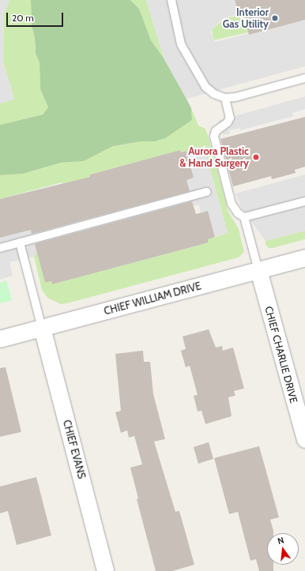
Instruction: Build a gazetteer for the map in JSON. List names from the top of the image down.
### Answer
{
  "streets": {
    "street": ["CHIEF WILLIAM DRIVE", "CHIEF CHARLIE DRIVE", "CHIEF EVANS"]
  },
  "crossings": [
    ["CHIEF WILLIAM DRIVE", "CHIEF CHARLIE DRIVE"],
    ["CHIEF WILLIAM DRIVE", "CHIEF EVANS"]
  ],
  "places": ["Interior Gas Utility", "Aurora Plastic & Hand Surgery"],
  "scale_bar": "20 m",
  "north": "top"
}
